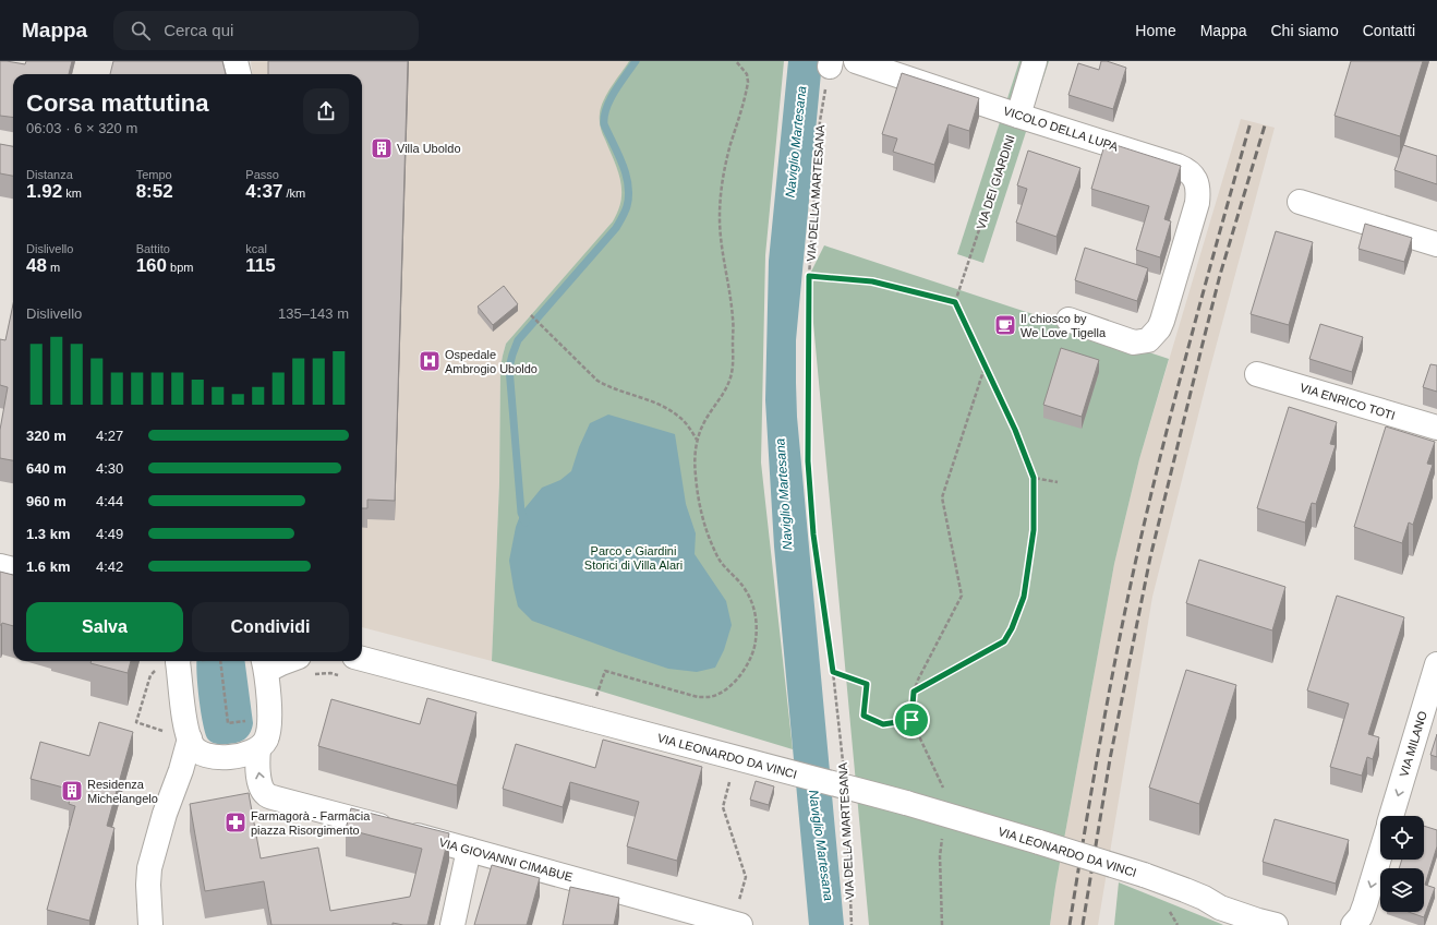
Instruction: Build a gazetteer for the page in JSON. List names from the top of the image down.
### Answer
{
  "streets": {
    "street": [
      "VICOLO DELLA LUPA",
      "VIA ENRICO TOTI",
      "VIA MILANO",
      "VIA LEONARDO DA VINCI",
      "VIA GIOVANNI CIMABUE"
    ],
    "path": ["VIA DEI GIARDINI", "VIA DELLA MARTESANA"]
  },
  "crossings": [
    ["VICOLO DELLA LUPA", "VIA DEI GIARDINI"]
  ],
  "one_way": ["VIA MILANO", "VIA GIOVANNI CIMABUE"],
  "water": ["Naviglio Martesana"],
  "parks": ["Parco e Giardini Storici di Villa Alari"],
  "places": {
    "building": ["Villa Uboldo", "Residenza Michelangelo"],
    "cafe": ["Il chiosco by We Love Tigella"],
    "hospital": ["Ospedale Ambrogio Uboldo"],
    "pharmacy": ["Farmagorà - Farmacia piazza Risorgimento"]
  },
  "page": {
    "header": "Mappa",
    "search": "Cerca qui",
    "nav": [
      "Home",
      "Mappa",
      "Chi siamo",
      "Contatti"
    ],
    "heading": ["Corsa mattutina", "06:03 · 6 × 320 m"],
    "stats": [
      ["Distanza", "1.92 km"],
      ["Tempo", "8:52"],
      ["Passo", "4:37 /km"],
      ["Dislivello", "48 m"],
      ["Battito", "160 bpm"],
      ["kcal", "115"]
    ],
    "chart": ["Dislivello", "135–143 m"],
    "list": [
      {
        "name": "320 m",
        "note": "4:27"
      },
      {
        "name": "640 m",
        "note": "4:30"
      },
      {
        "name": "960 m",
        "note": "4:44"
      },
      {
        "name": "1.3 km",
        "note": "4:49"
      },
      {
        "name": "1.6 km",
        "note": "4:42"
      }
    ],
    "buttons": ["Salva", "Condividi"]
  }
}
